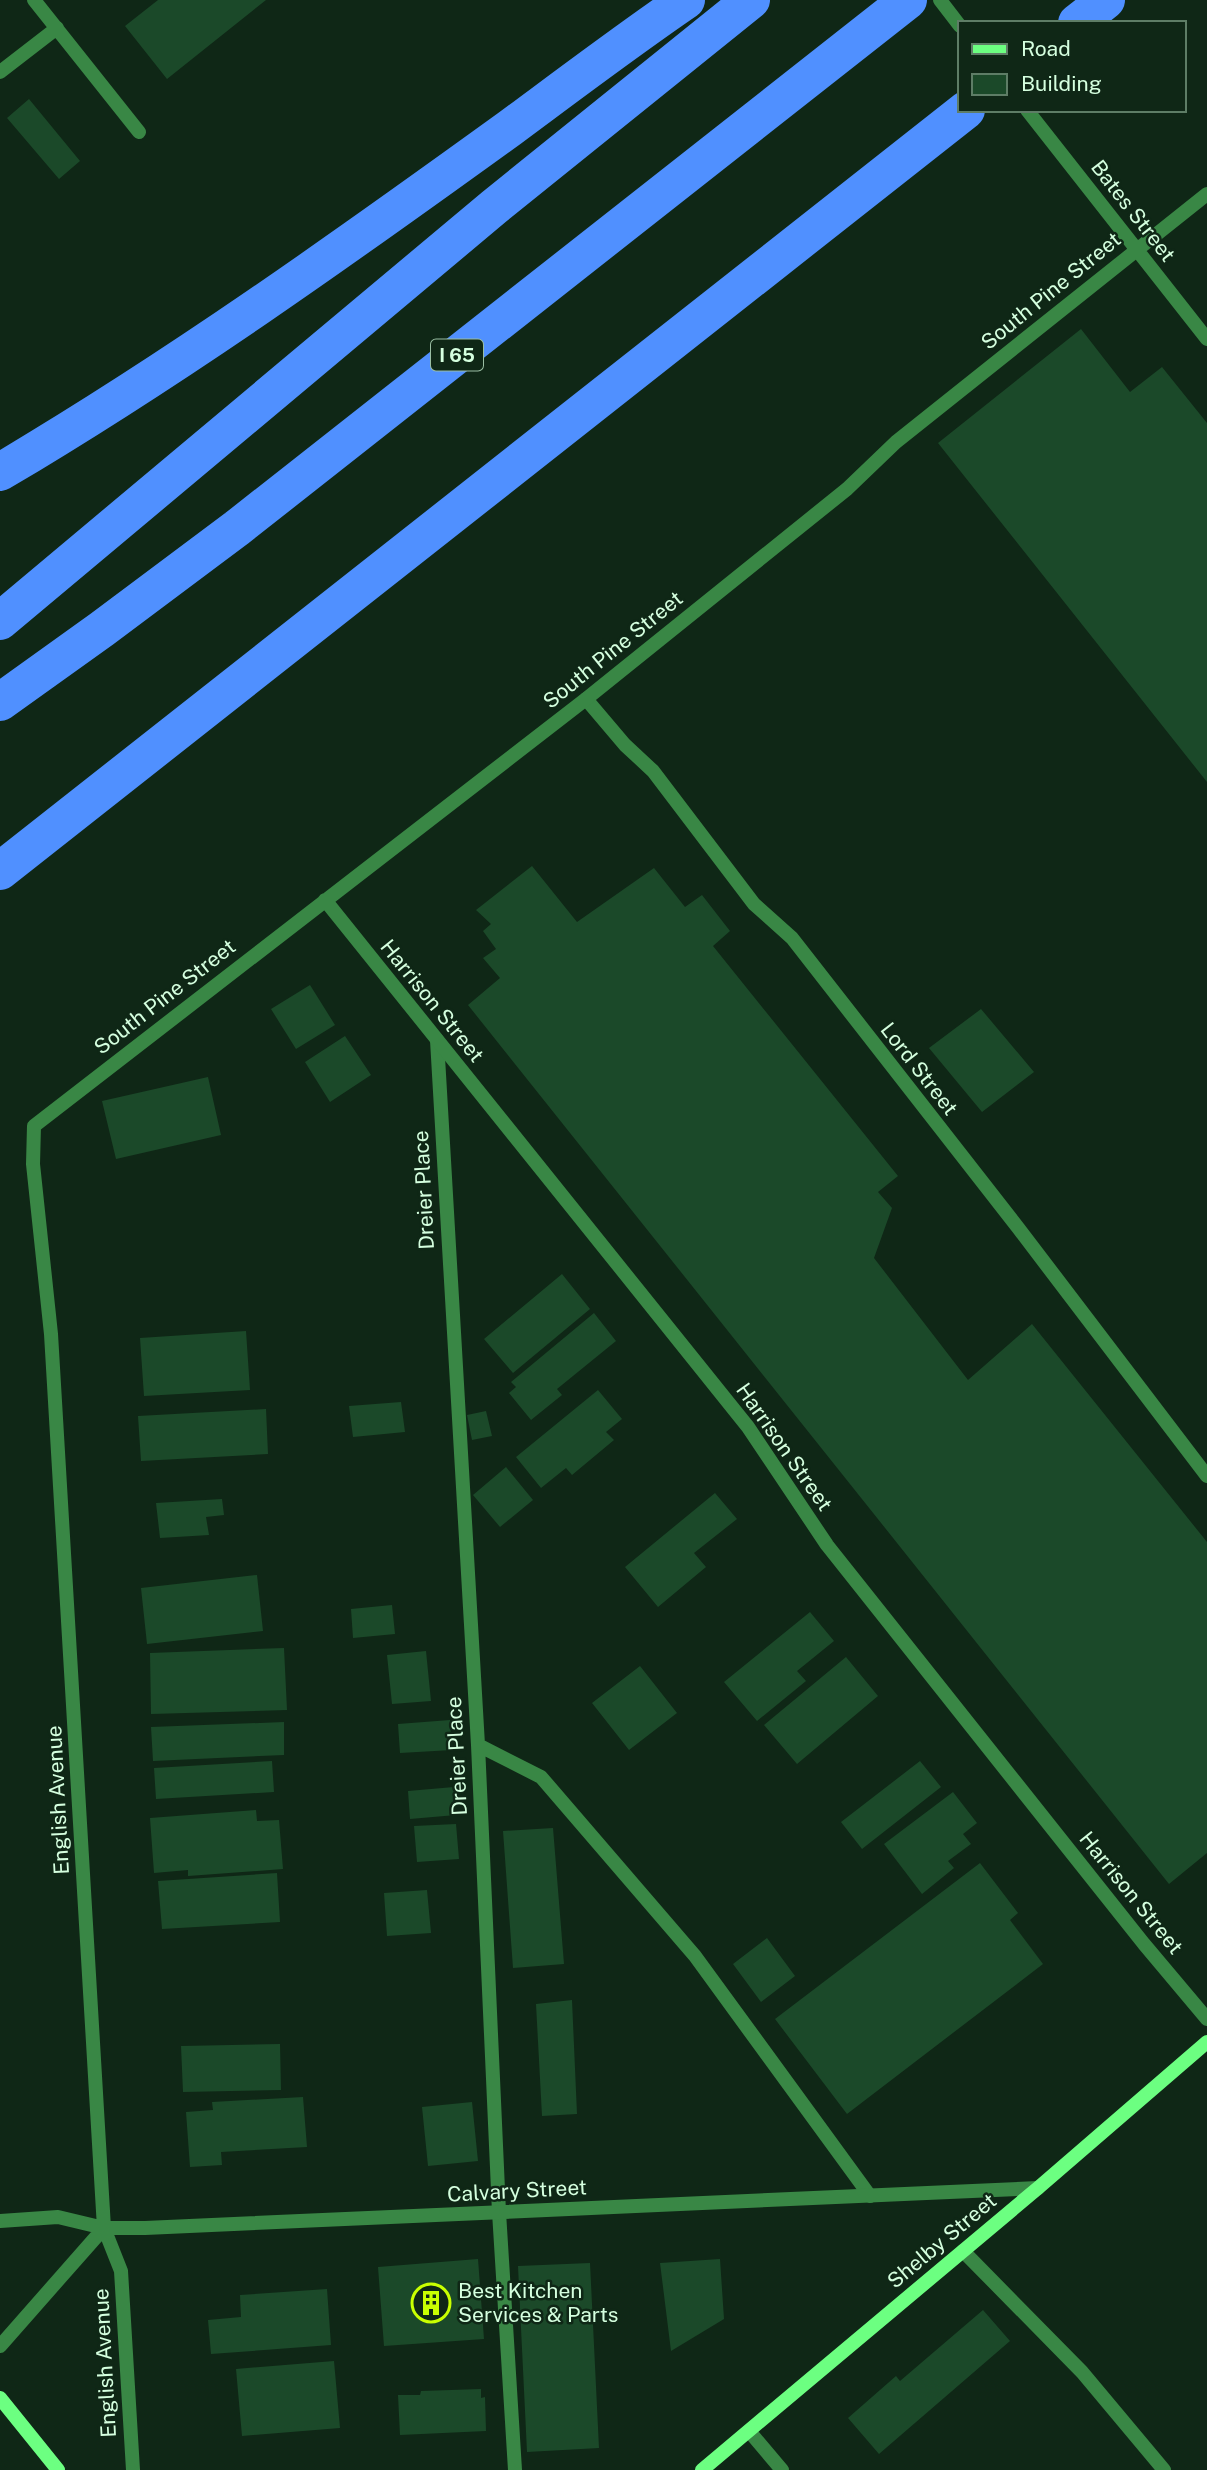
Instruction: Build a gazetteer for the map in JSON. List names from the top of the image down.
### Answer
{
  "streets": {
    "highway": ["I 65"],
    "main road": ["Shelby Street"],
    "street": [
      "Bates Street",
      "South Pine Street",
      "Harrison Street",
      "Lord Street",
      "Dreier Place",
      "English Avenue",
      "Calvary Street"
    ]
  },
  "crossings": [
    ["Bates Street", "South Pine Street"],
    ["South Pine Street", "Harrison Street"],
    ["South Pine Street", "Lord Street"],
    ["South Pine Street", "English Avenue"],
    ["Harrison Street", "Dreier Place"],
    ["Dreier Place", "Calvary Street"],
    ["English Avenue", "Calvary Street"],
    ["Calvary Street", "Shelby Street"]
  ],
  "places": {
    "building": ["Best Kitchen Services & Parts"]
  },
  "legend": ["Road", "Building"]
}
